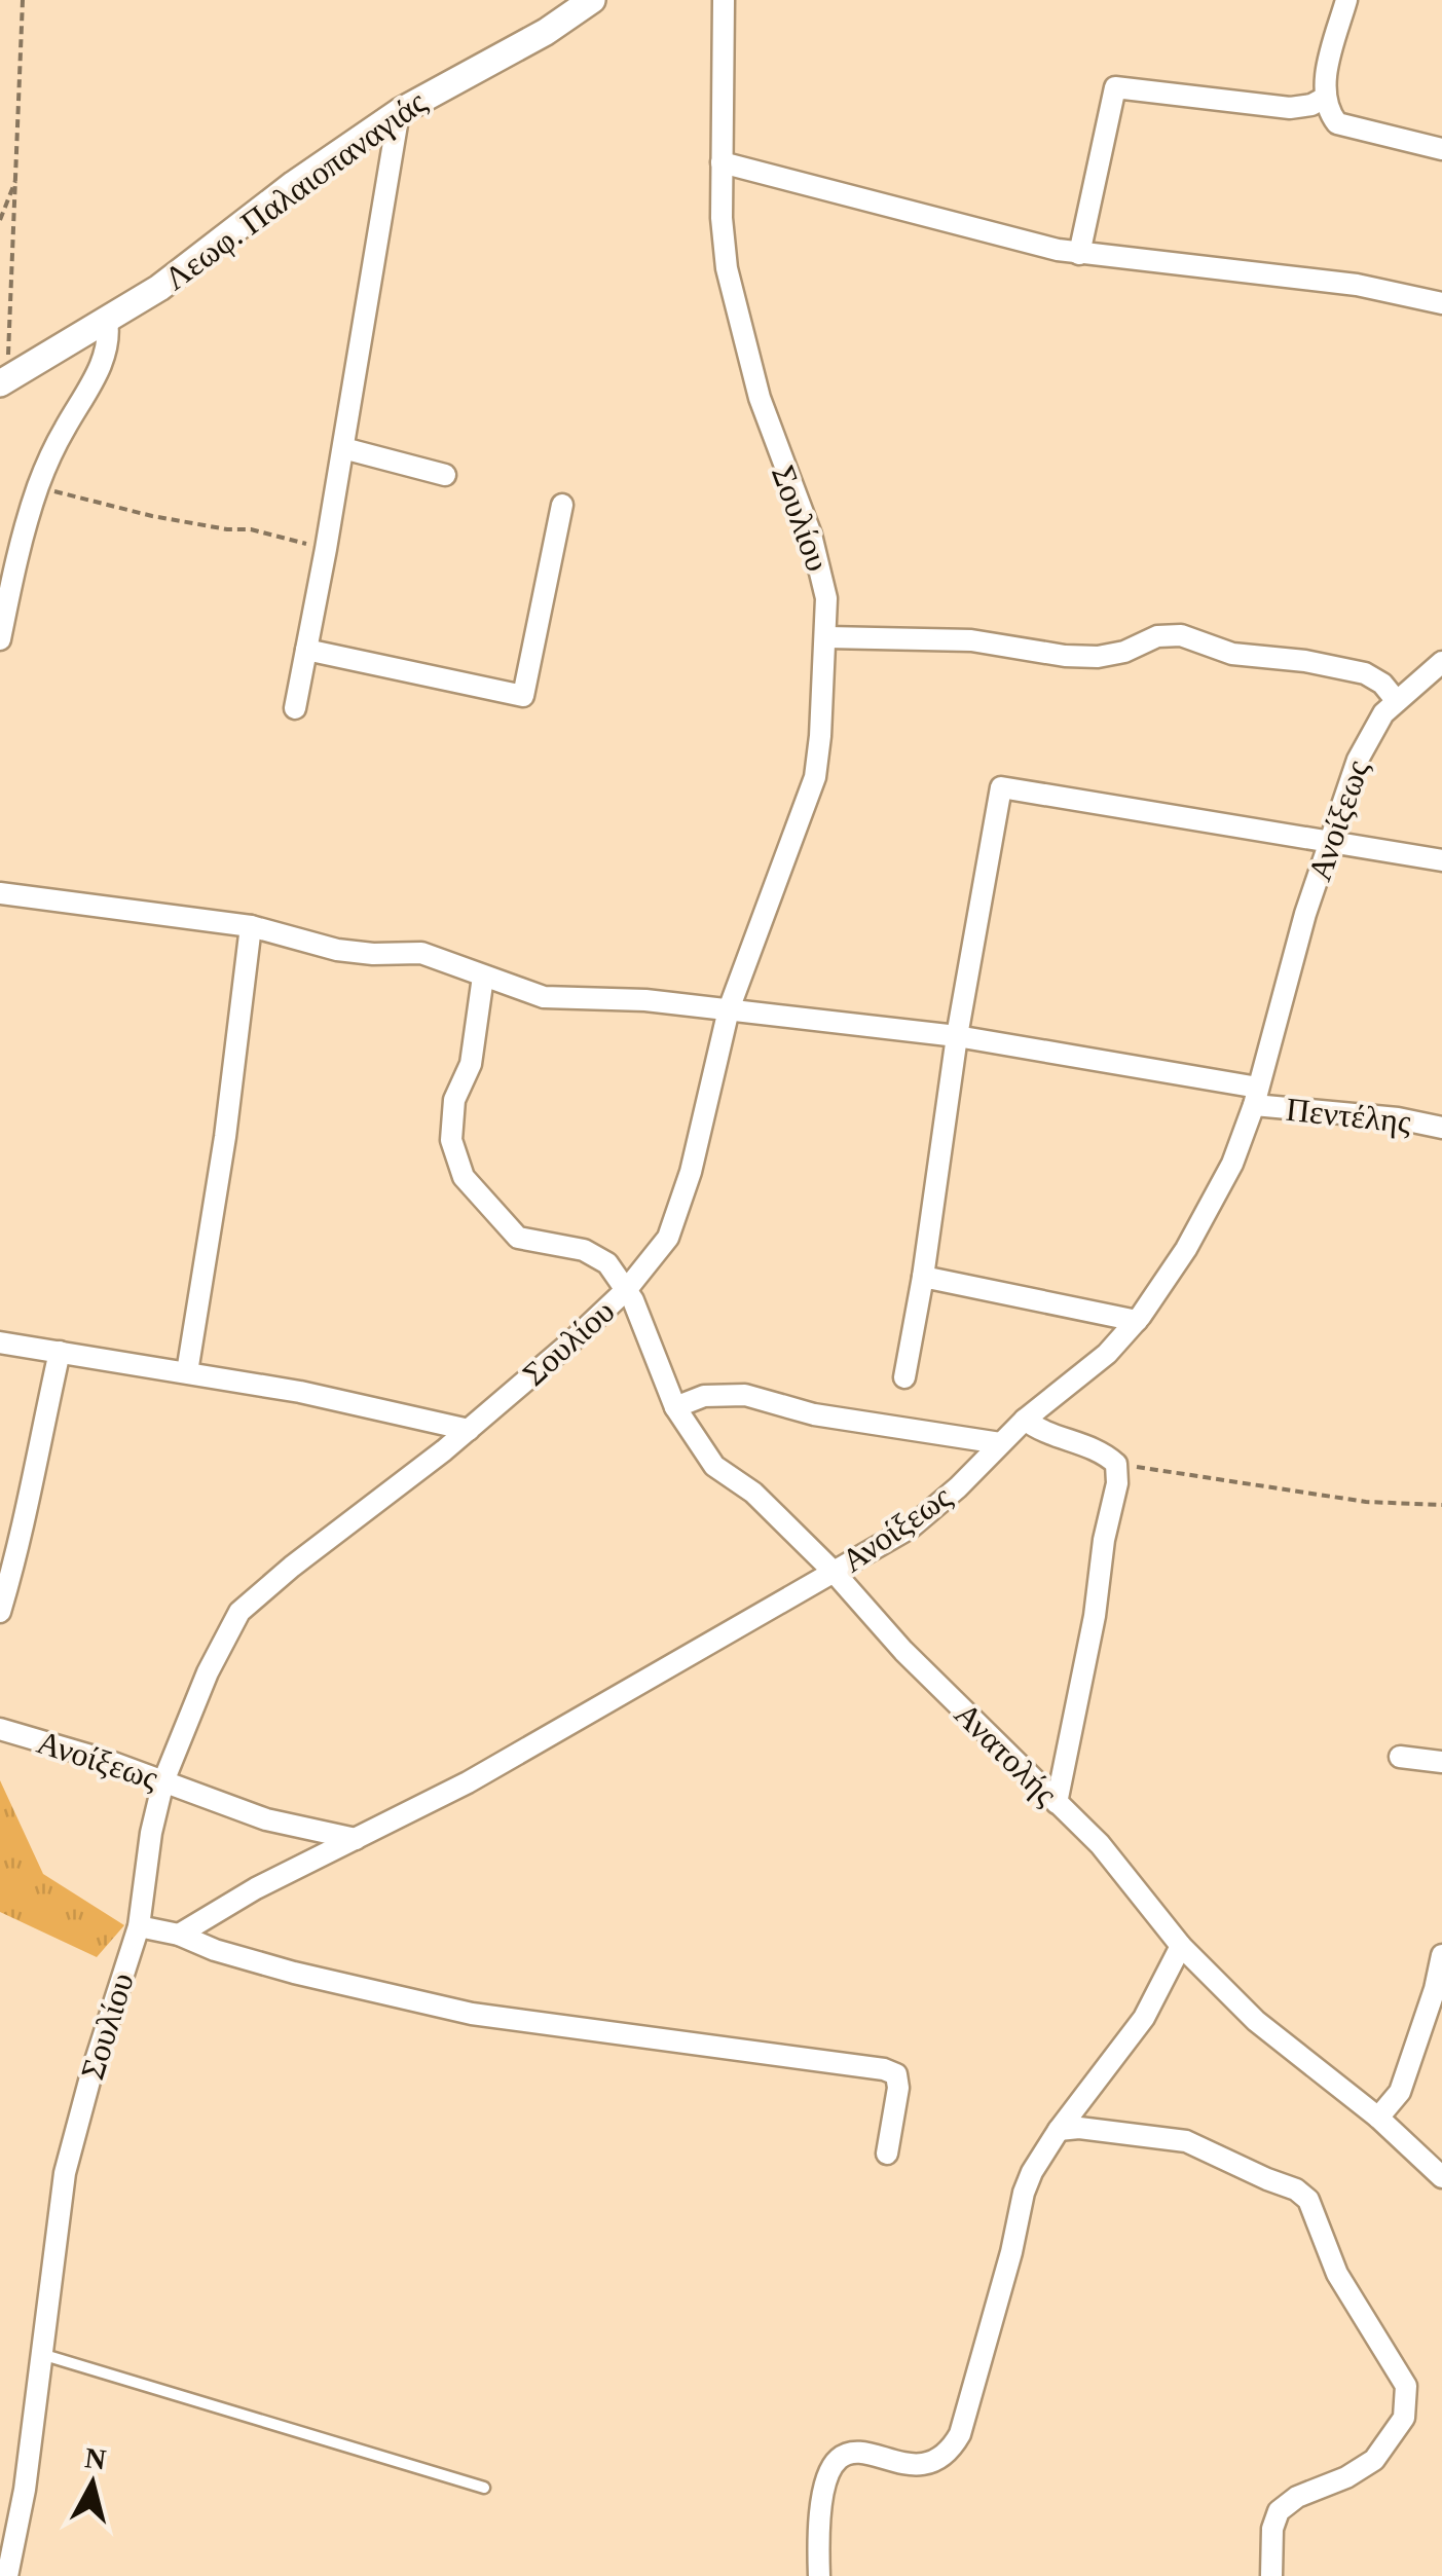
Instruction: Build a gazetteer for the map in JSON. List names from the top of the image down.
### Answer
{
  "streets": {
    "street": [
      "Λεωφ. Παλαιοπαναγιάς",
      "Σουλίου",
      "Ανοίξεως",
      "Πεντέλης",
      "Ανατολής"
    ]
  },
  "crossings": [
    ["Σουλίου", "Ανοίξεως"],
    ["Σουλίου", "Πεντέλης"],
    ["Σουλίου", "Ανατολής"],
    ["Ανοίξεως", "Πεντέλης"],
    ["Ανοίξεως", "Ανατολής"]
  ],
  "north": "top"
}
